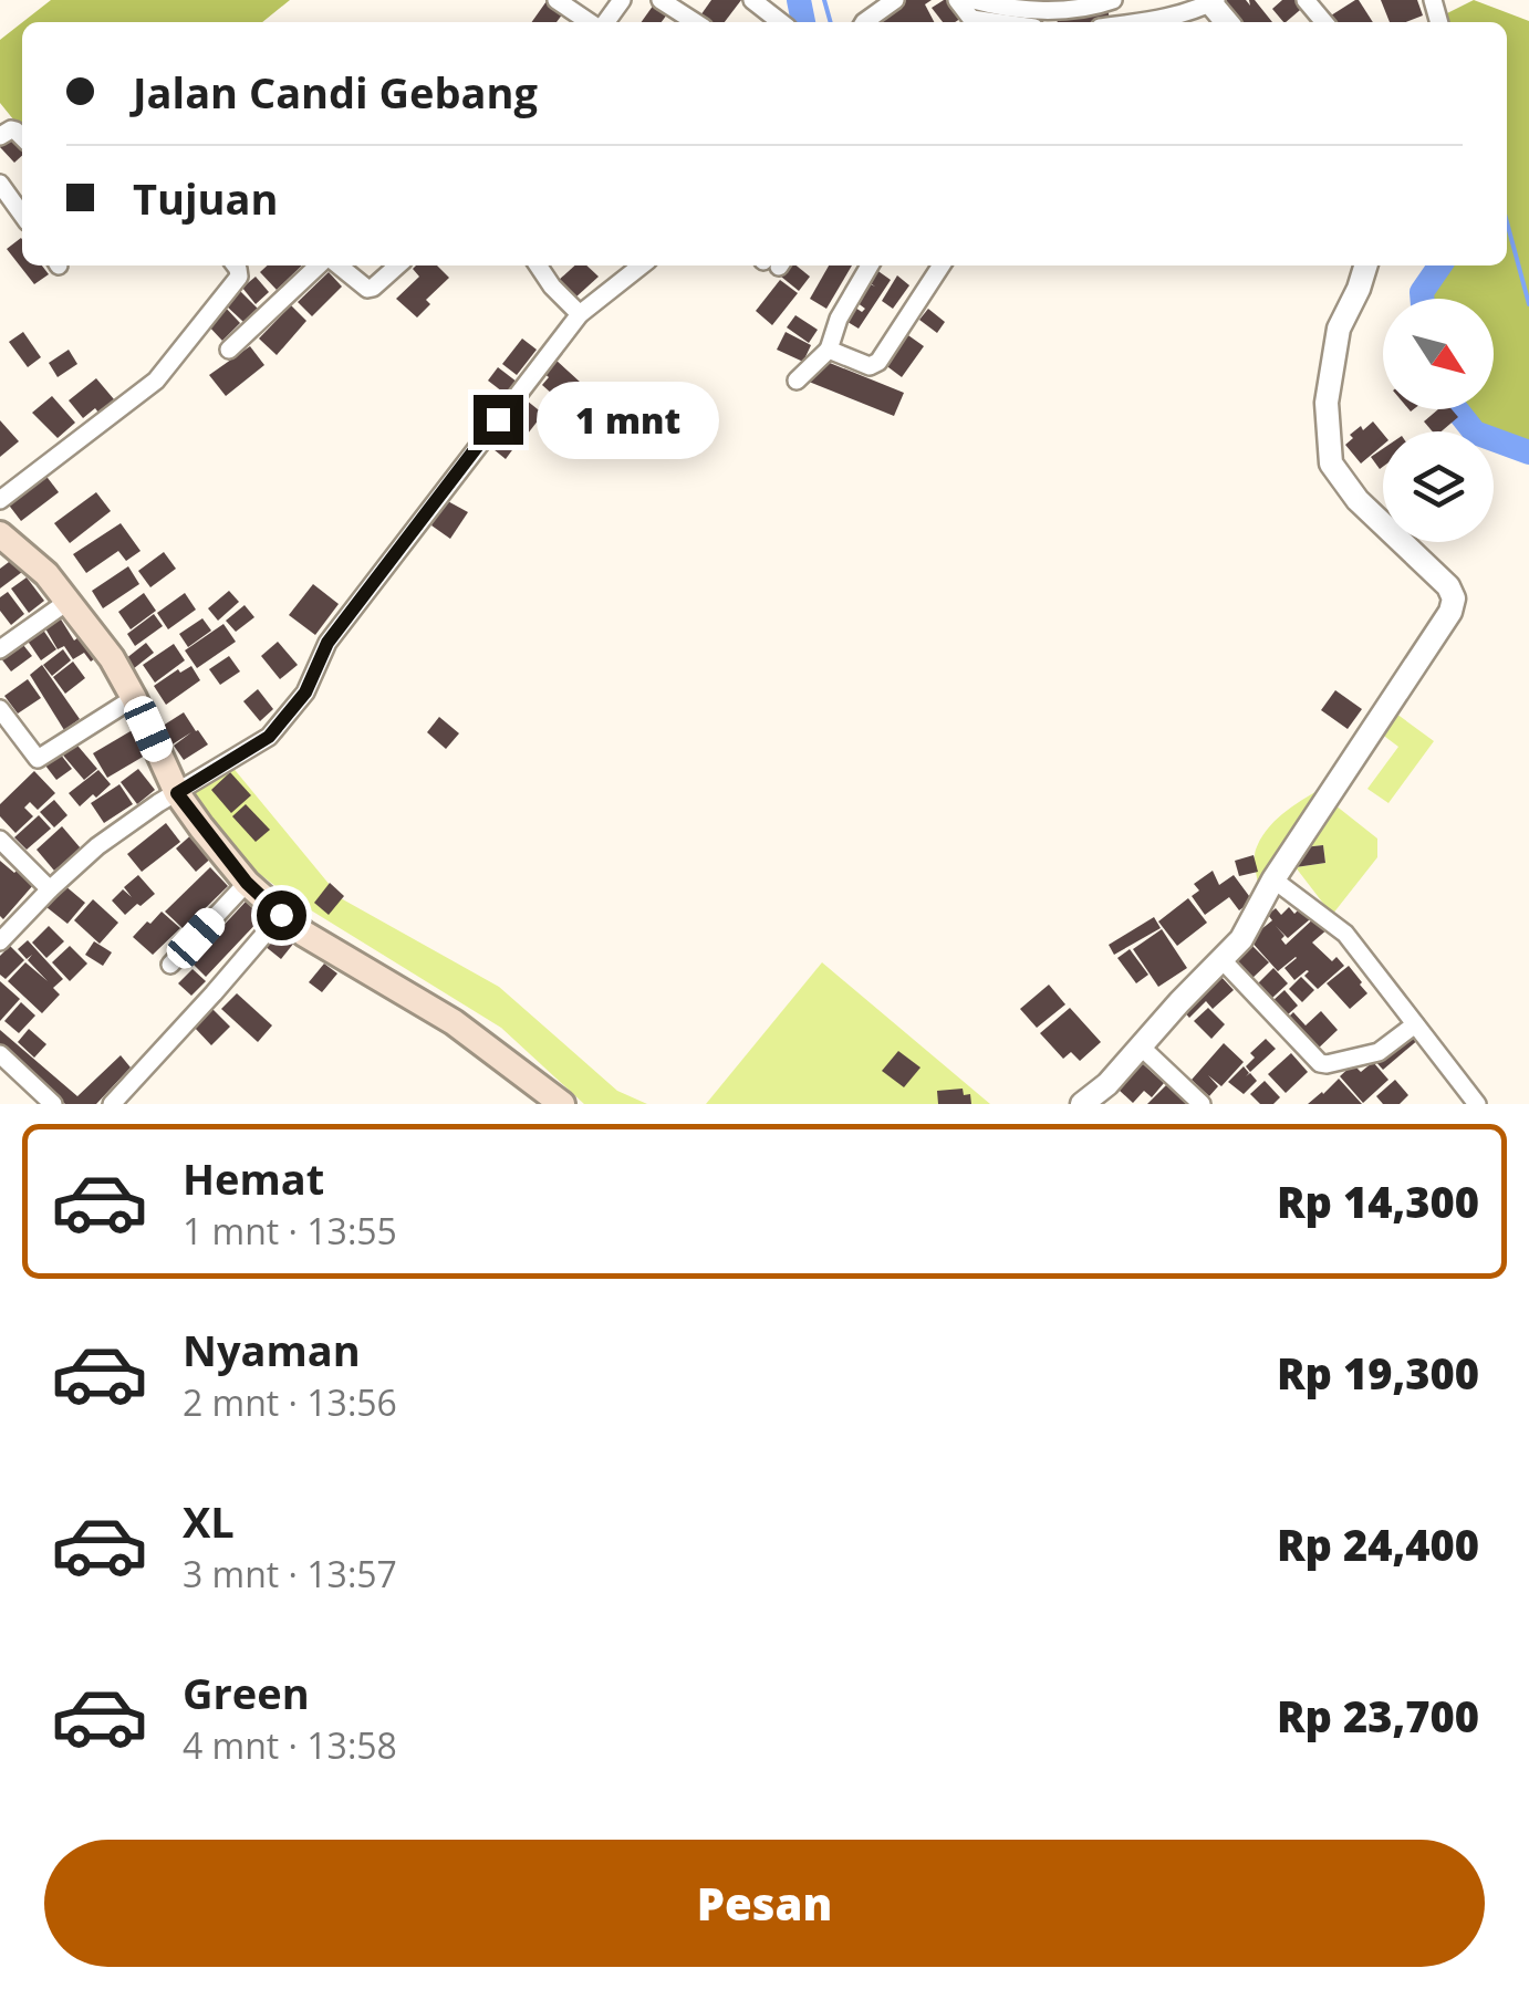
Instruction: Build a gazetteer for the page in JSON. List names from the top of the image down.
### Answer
{
  "north": "bottom right",
  "page": {
    "banner": ["Jalan Candi Gebang", "Tujuan"],
    "bubble": "1 mnt",
    "list": [
      {
        "name": "Hemat",
        "note": "1 mnt · 13:55",
        "value": "Rp 14,300"
      },
      {
        "name": "Nyaman",
        "note": "2 mnt · 13:56",
        "value": "Rp 19,300"
      },
      {
        "name": "XL",
        "note": "3 mnt · 13:57",
        "value": "Rp 24,400"
      },
      {
        "name": "Green",
        "note": "4 mnt · 13:58",
        "value": "Rp 23,700"
      }
    ],
    "buttons": "Pesan"
  }
}
